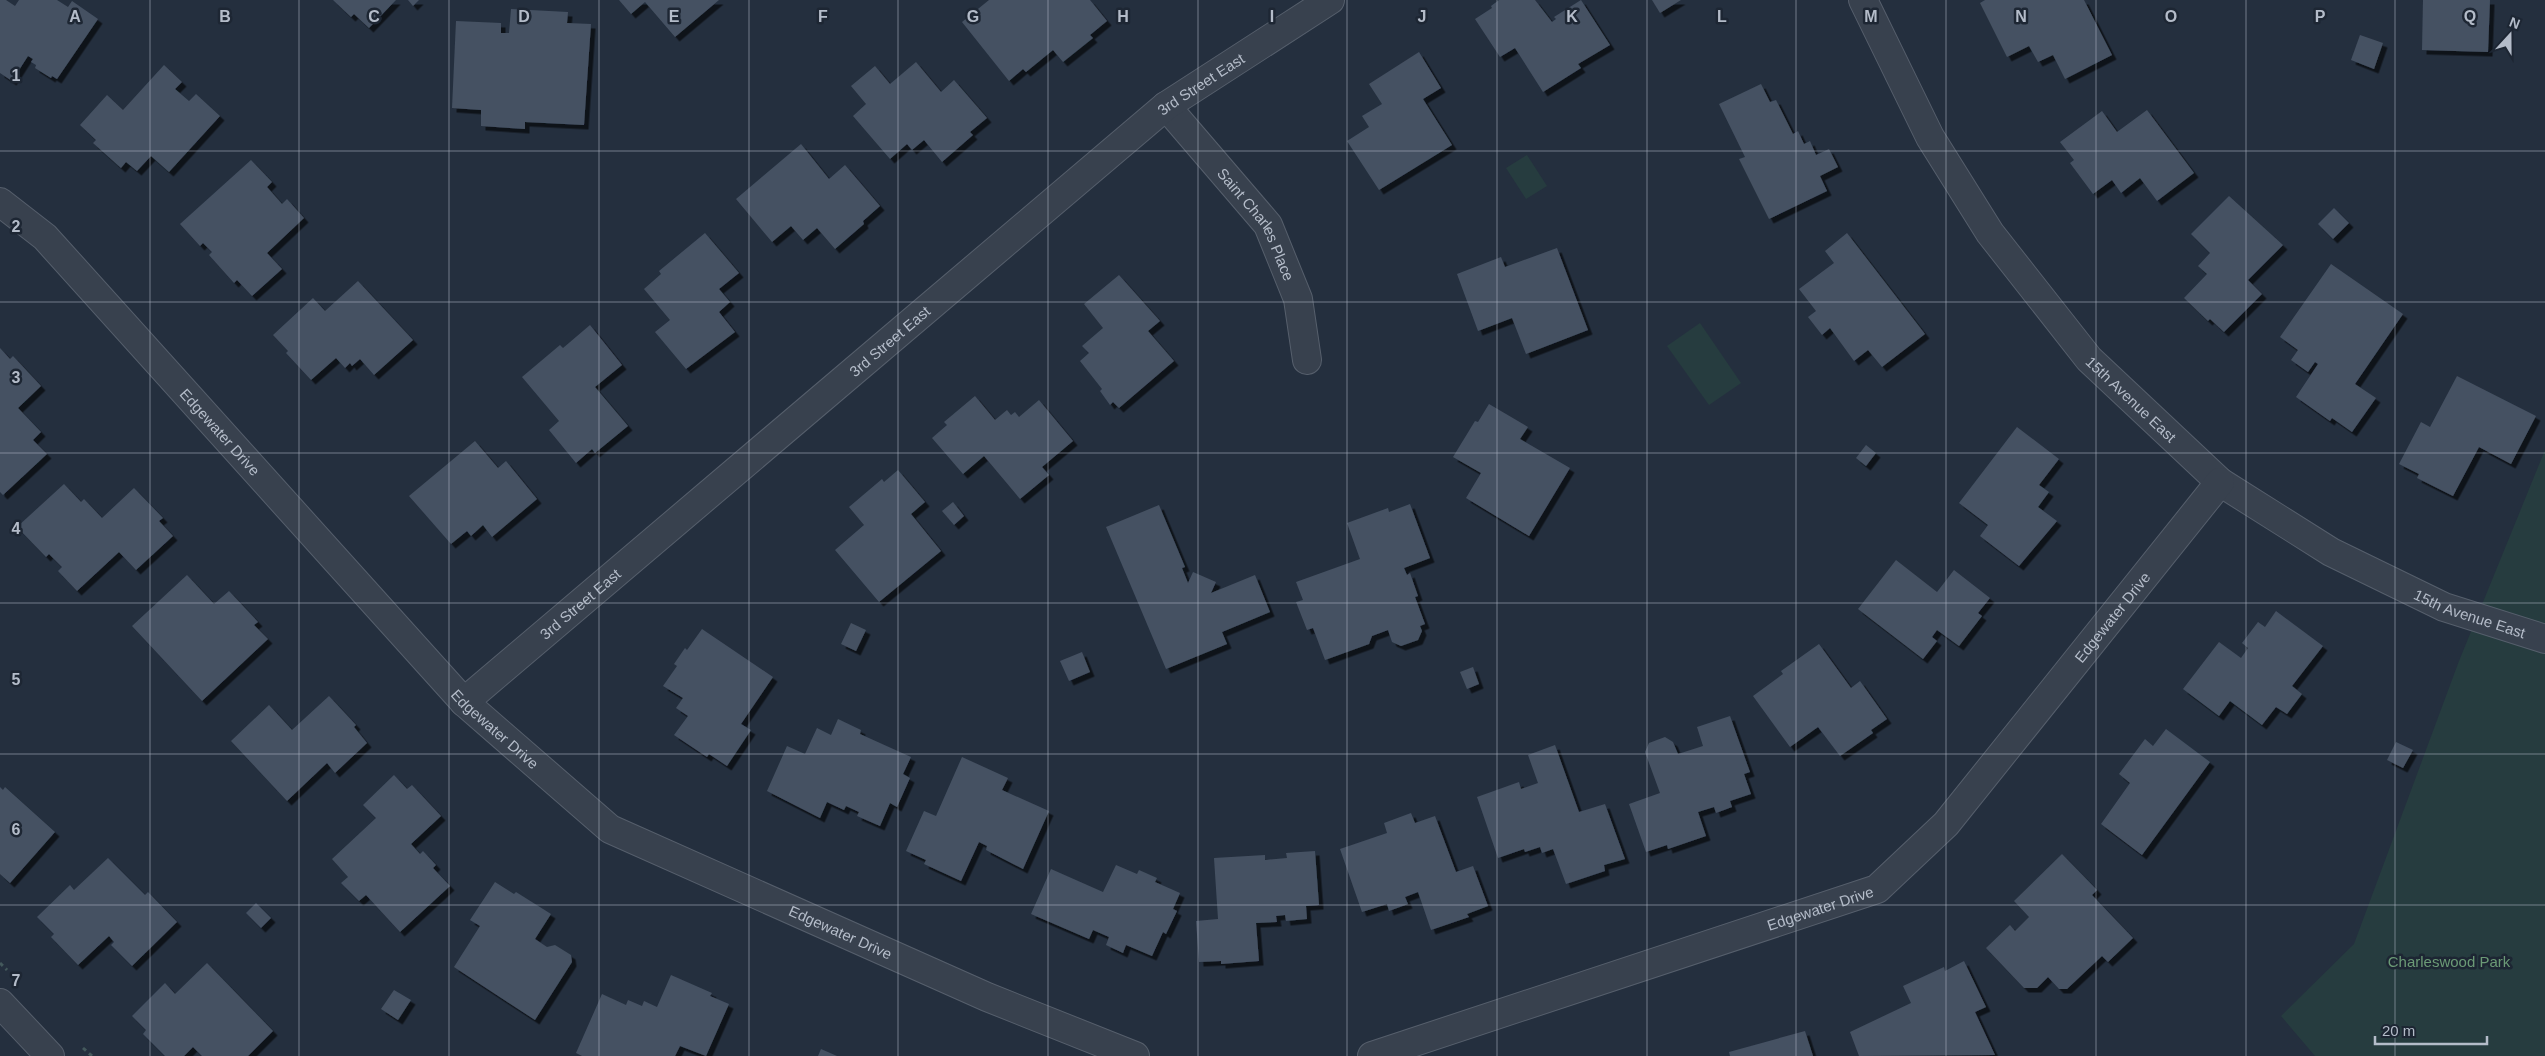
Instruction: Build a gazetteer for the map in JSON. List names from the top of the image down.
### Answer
{
  "streets": {
    "street": [
      "3rd Street East",
      "Saint Charles Place",
      "15th Avenue East",
      "Edgewater Drive"
    ]
  },
  "crossings": [
    ["3rd Street East", "Saint Charles Place"],
    ["3rd Street East", "Edgewater Drive"],
    ["15th Avenue East", "Edgewater Drive"]
  ],
  "parks": ["Charleswood Park"],
  "scale_bar": "20 m",
  "north": "top",
  "grid": {
    "columns": [
      "A",
      "B",
      "C",
      "D",
      "E",
      "F",
      "G",
      "H",
      "I",
      "J",
      "K",
      "L",
      "M",
      "N",
      "O",
      "P",
      "Q"
    ],
    "rows": [
      "1",
      "2",
      "3",
      "4",
      "5",
      "6",
      "7"
    ]
  }
}
